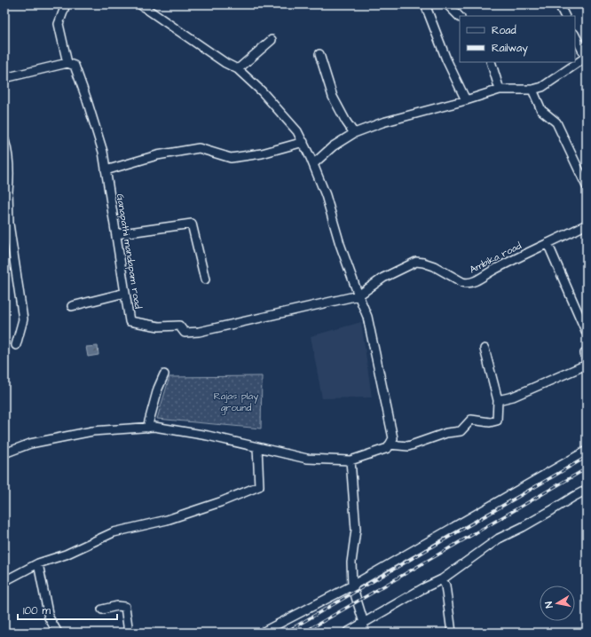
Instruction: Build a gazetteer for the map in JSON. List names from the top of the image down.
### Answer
{
  "streets": {
    "street": ["Ganapathi mandapam road", "Ambika road"]
  },
  "crossings": [
    ["Ganapathi mandapam road", "Ambika road"]
  ],
  "parks": ["Rajas play ground"],
  "legend": ["Road", "Railway"],
  "scale_bar": "100 m",
  "north": "left"
}
